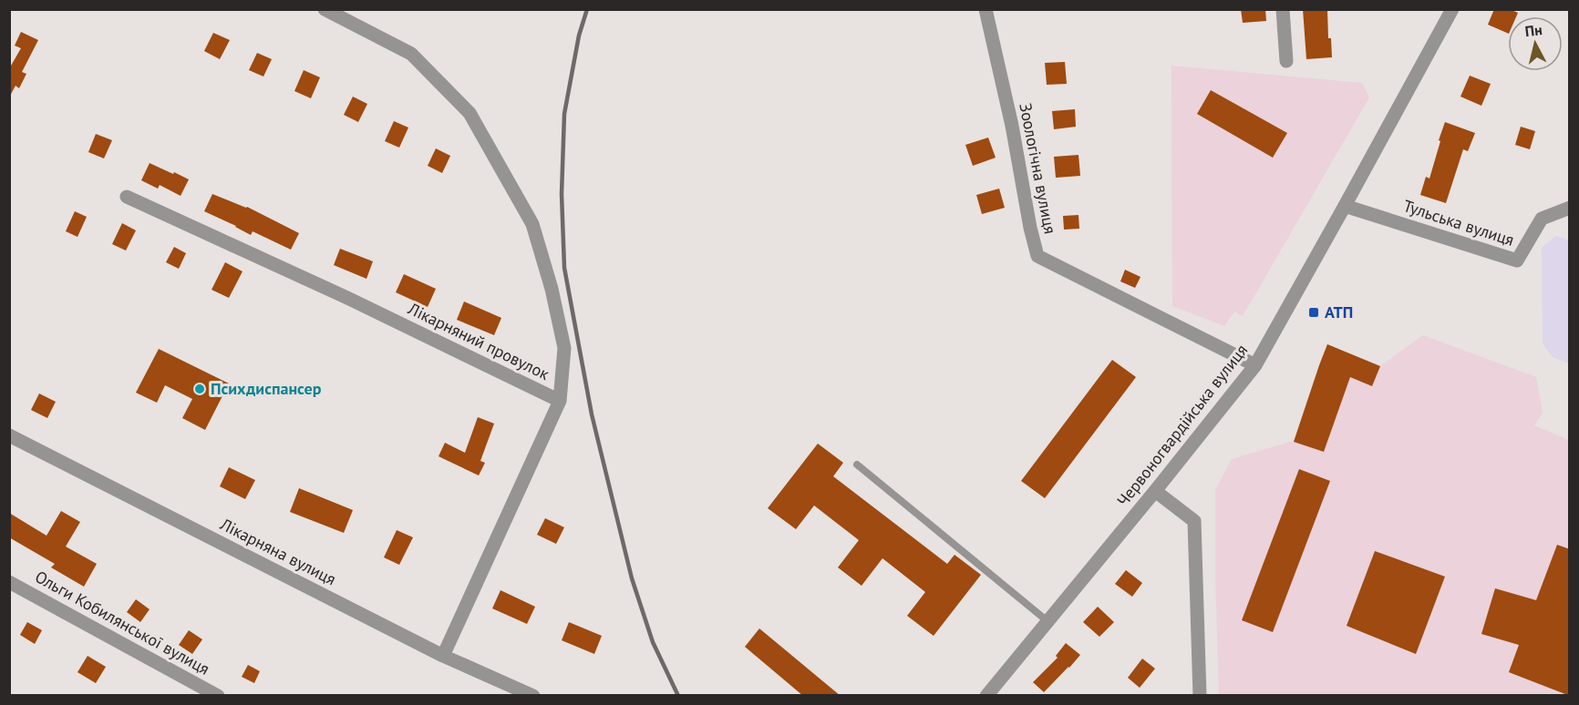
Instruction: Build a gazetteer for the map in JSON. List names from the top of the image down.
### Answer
{
  "streets": {
    "street": [
      "Зоологічна вулиця",
      "Тульська вулиця",
      "Лікарняний провулок",
      "Червоногвардійська вулиця",
      "Лікарняна вулиця",
      "Ольги Кобилянської вулиця"
    ]
  },
  "crossings": [
    ["Зоологічна вулиця", "Червоногвардійська вулиця"],
    ["Тульська вулиця", "Червоногвардійська вулиця"],
    ["Лікарняний провулок", "Лікарняна вулиця"]
  ],
  "places": {
    "transit": ["АТП"],
    "other": ["Психдиспансер"]
  },
  "north": "top"
}
